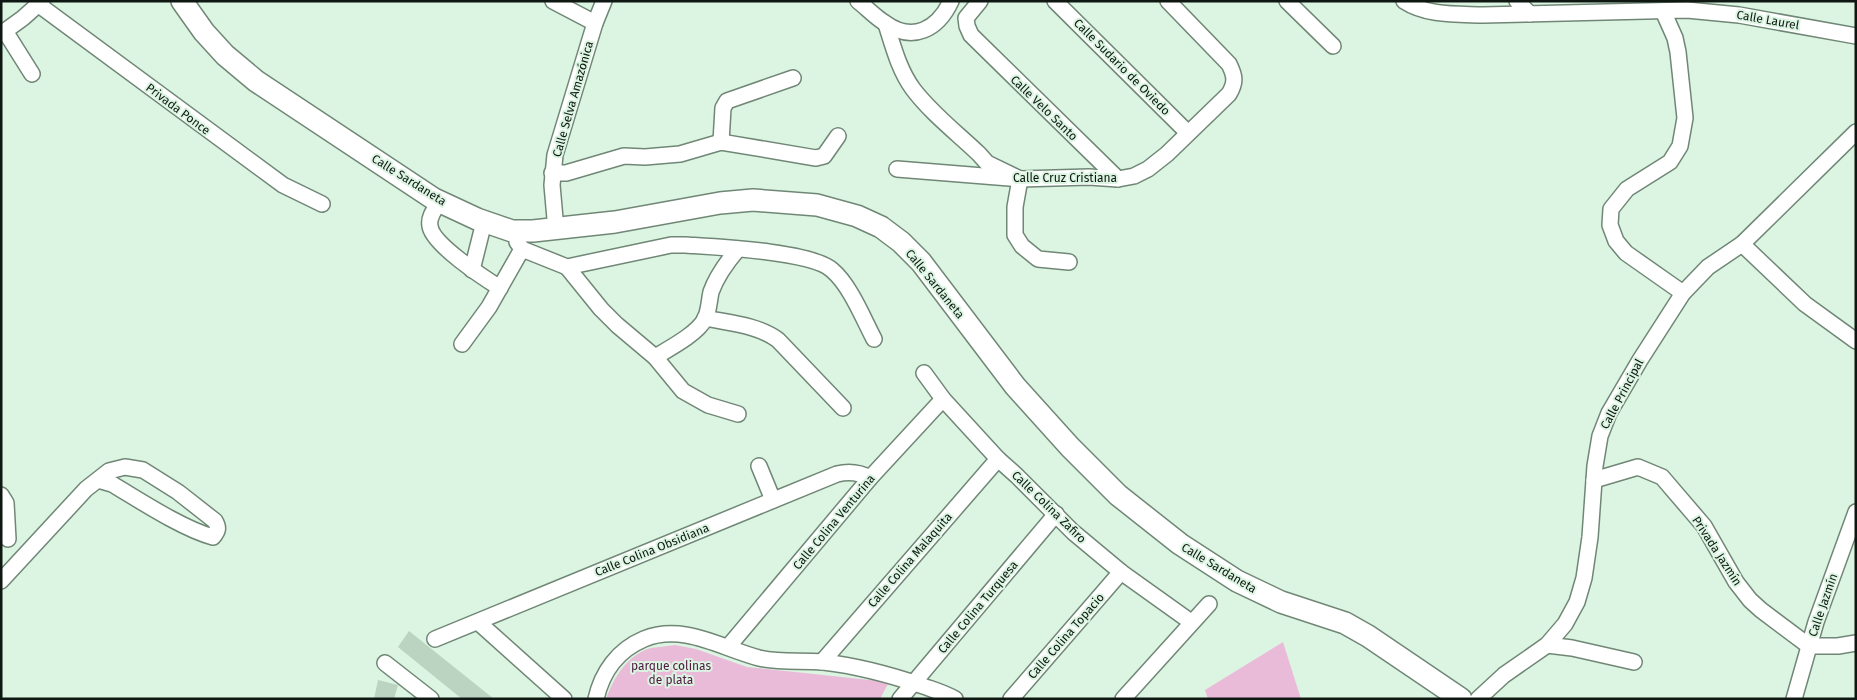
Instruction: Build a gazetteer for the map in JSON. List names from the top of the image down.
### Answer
{
  "streets": {
    "street": [
      "Calle Laurel",
      "Calle Sudario de Oviedo",
      "Calle Selva Amazónica",
      "Calle Velo Santo",
      "Privada Ponce",
      "Calle Cruz Cristiana",
      "Calle Sardaneta",
      "Calle Principal",
      "Calle Colina Zafiro",
      "Calle Colina Venturina",
      "Calle Colina Obsidiana",
      "Privada Jazmín",
      "Calle Colina Malaquita",
      "Calle Jazmín",
      "Calle Colina Turquesa",
      "Calle Colina Topacio"
    ]
  },
  "crossings": [
    ["Calle Sudario de Oviedo", "Calle Cruz Cristiana"],
    ["Calle Selva Amazónica", "Calle Sardaneta"],
    ["Calle Velo Santo", "Calle Cruz Cristiana"],
    ["Calle Principal", "Privada Jazmín"],
    ["Calle Colina Zafiro", "Calle Colina Venturina"],
    ["Calle Colina Zafiro", "Calle Colina Malaquita"],
    ["Calle Colina Zafiro", "Calle Colina Turquesa"],
    ["Calle Colina Zafiro", "Calle Colina Topacio"],
    ["Calle Colina Venturina", "Calle Colina Obsidiana"],
    ["Privada Jazmín", "Calle Jazmín"]
  ],
  "parks": ["parque colinas de plata"]
}
